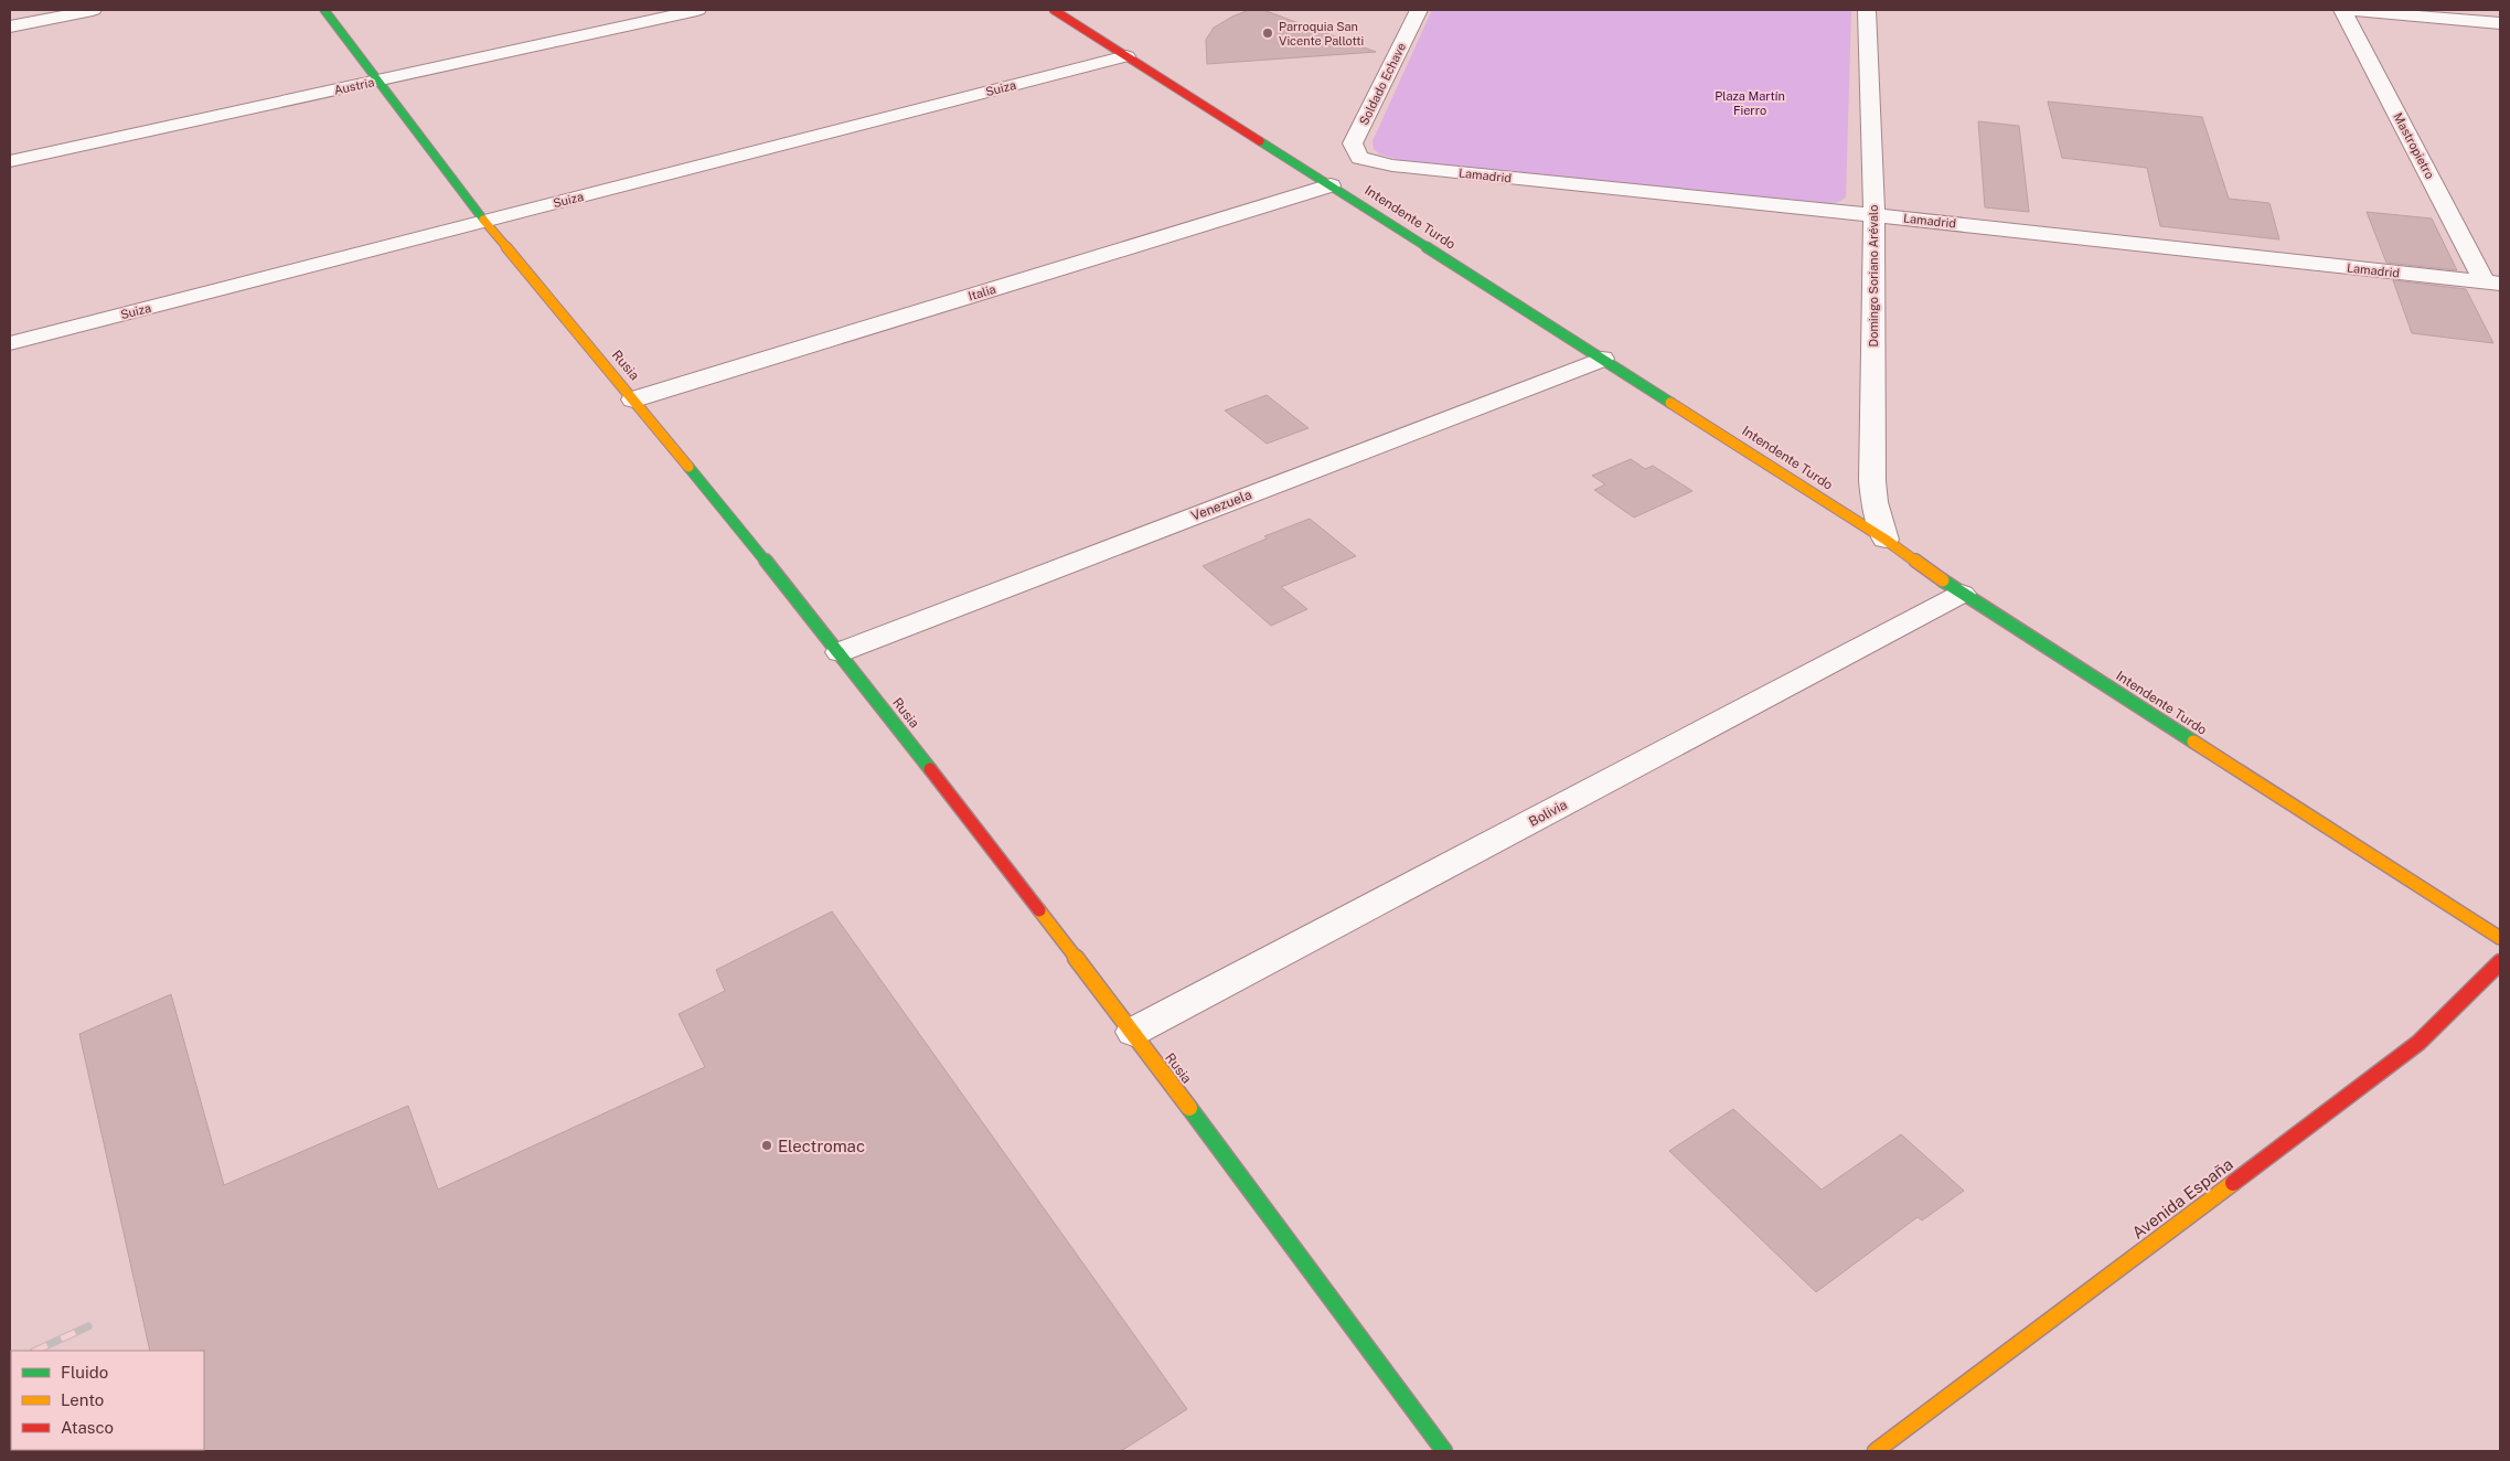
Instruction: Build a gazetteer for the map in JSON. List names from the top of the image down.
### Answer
{
  "streets": {
    "street": [
      "Soldado Echave",
      "Austria",
      "Suiza",
      "Mastropietro",
      "Lamadrid",
      "Intendente Turdo",
      "Domingo Soriano Arévalo",
      "Italia",
      "Rusia",
      "Venezuela",
      "Bolivia",
      "Avenida España"
    ]
  },
  "crossings": [
    ["Soldado Echave", "Lamadrid"],
    ["Soldado Echave", "Intendente Turdo"],
    ["Soldado Echave", "Italia"],
    ["Austria", "Rusia"],
    ["Suiza", "Intendente Turdo"],
    ["Suiza", "Rusia"],
    ["Mastropietro", "Lamadrid"],
    ["Lamadrid", "Intendente Turdo"],
    ["Lamadrid", "Domingo Soriano Arévalo"],
    ["Lamadrid", "Italia"],
    ["Intendente Turdo", "Domingo Soriano Arévalo"],
    ["Intendente Turdo", "Italia"],
    ["Intendente Turdo", "Venezuela"],
    ["Intendente Turdo", "Bolivia"],
    ["Italia", "Rusia"],
    ["Rusia", "Venezuela"],
    ["Rusia", "Bolivia"]
  ],
  "parks": ["Plaza Martín Fierro"],
  "places": ["Parroquia San Vicente Pallotti", "Electromac"],
  "legend": ["Fluido", "Lento", "Atasco"]
}
